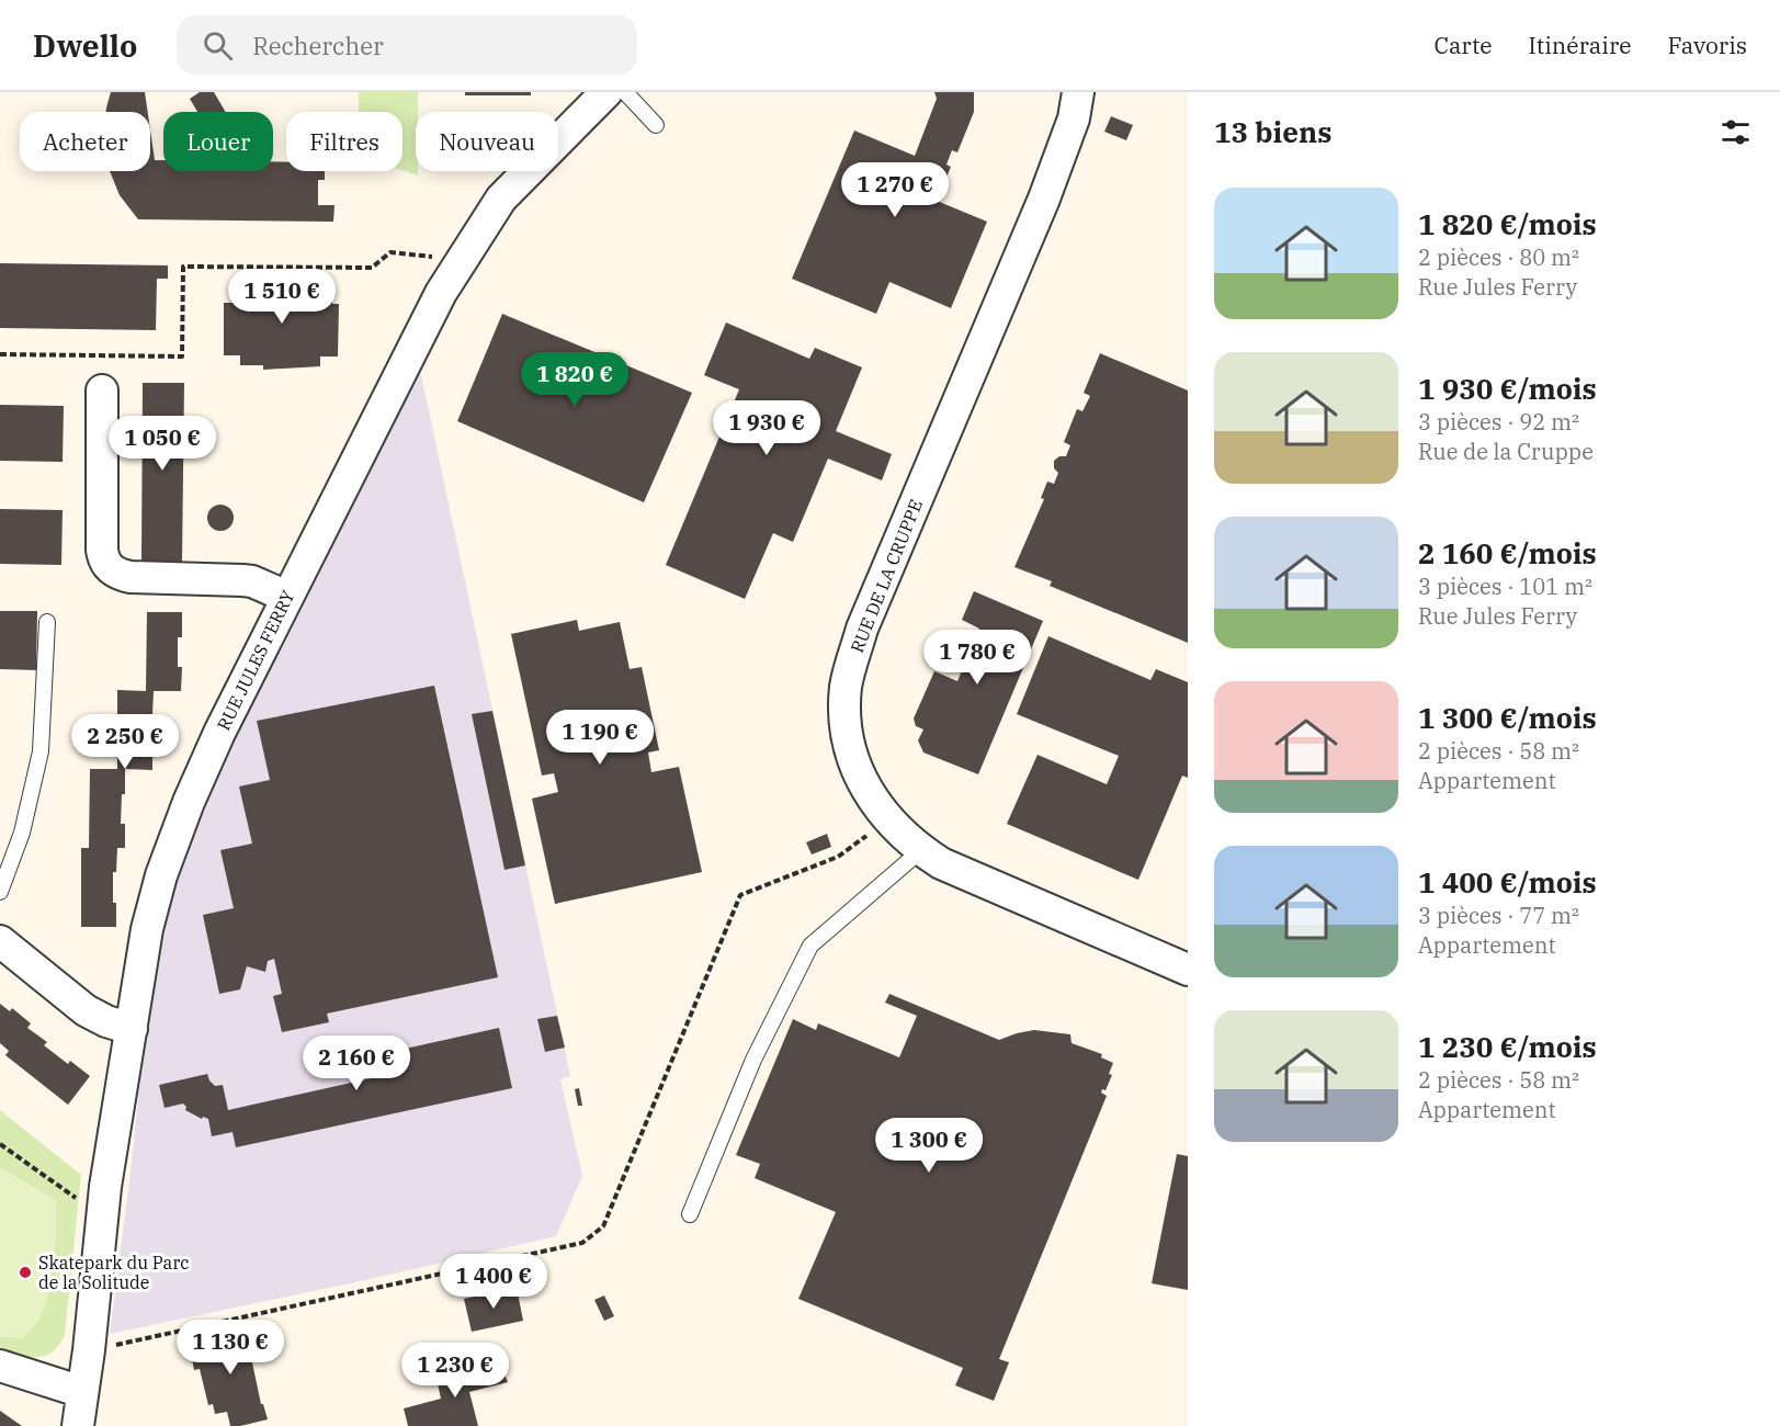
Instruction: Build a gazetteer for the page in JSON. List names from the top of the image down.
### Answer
{
  "streets": {
    "street": ["RUE DE LA CRUPPE", "RUE JULES FERRY"]
  },
  "places": ["Skatepark du Parc de la Solitude"],
  "page": {
    "header": "Dwello",
    "search": "Rechercher",
    "nav": ["Carte", "Itinéraire", "Favoris"],
    "heading": "13 biens",
    "chip": [
      "Acheter",
      "Louer",
      "Filtres",
      "Nouveau"
    ],
    "price": [
      "1 270 €",
      "1 510 €",
      "1 820 €",
      "1 930 €",
      "1 050 €",
      "1 780 €",
      "1 190 €",
      "2 250 €",
      "2 160 €",
      "1 300 €",
      "1 400 €",
      "1 130 €",
      "1 230 €"
    ],
    "list": [
      {
        "name": "1 820 €/mois",
        "note": "2 pièces · 80 m² · Rue Jules Ferry"
      },
      {
        "name": "1 930 €/mois",
        "note": "3 pièces · 92 m² · Rue de la Cruppe"
      },
      {
        "name": "2 160 €/mois",
        "note": "3 pièces · 101 m² · Rue Jules Ferry"
      },
      {
        "name": "1 300 €/mois",
        "note": "2 pièces · 58 m² · Appartement"
      },
      {
        "name": "1 400 €/mois",
        "note": "3 pièces · 77 m² · Appartement"
      },
      {
        "name": "1 230 €/mois",
        "note": "2 pièces · 58 m² · Appartement"
      }
    ]
  }
}
